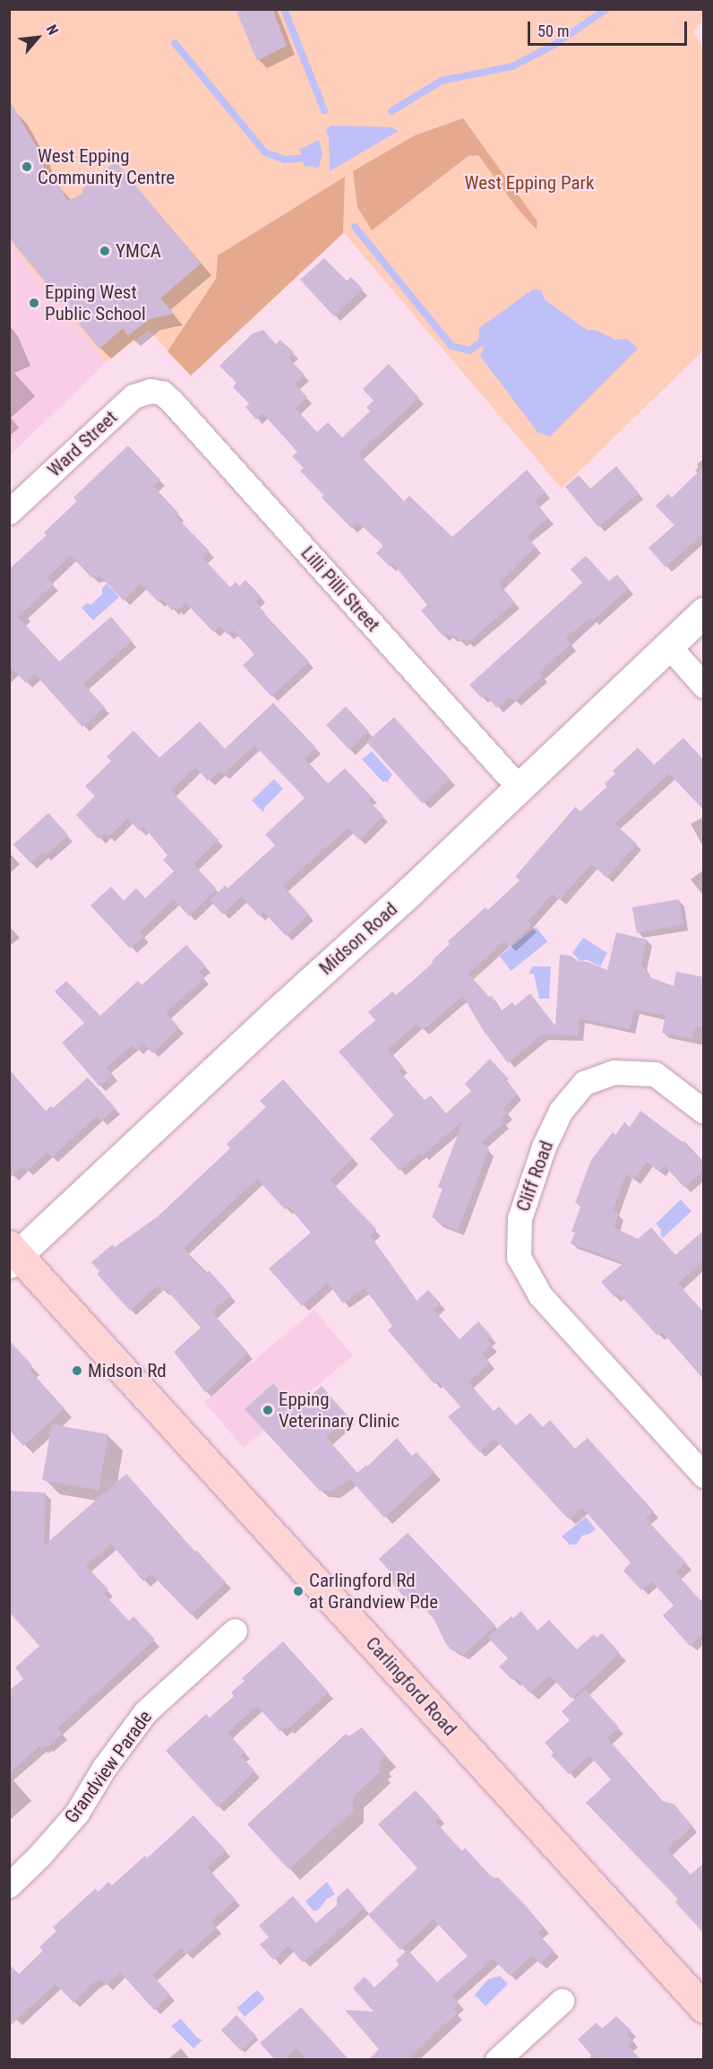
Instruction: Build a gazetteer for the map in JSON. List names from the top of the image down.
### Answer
{
  "streets": {
    "main road": ["Carlingford Road"],
    "street": [
      "Ward Street",
      "Lilli Pilli Street",
      "Midson Road",
      "Cliff Road",
      "Grandview Parade"
    ]
  },
  "crossings": [
    ["Ward Street", "Lilli Pilli Street"],
    ["Lilli Pilli Street", "Midson Road"],
    ["Midson Road", "Carlingford Road"]
  ],
  "parks": ["West Epping Park"],
  "places": [
    "West Epping Community Centre",
    "YMCA",
    "Epping West Public School",
    "Midson Rd",
    "Epping Veterinary Clinic",
    "Carlingford Rd at Grandview Pde"
  ],
  "scale_bar": "50 m",
  "north": "top right"
}
